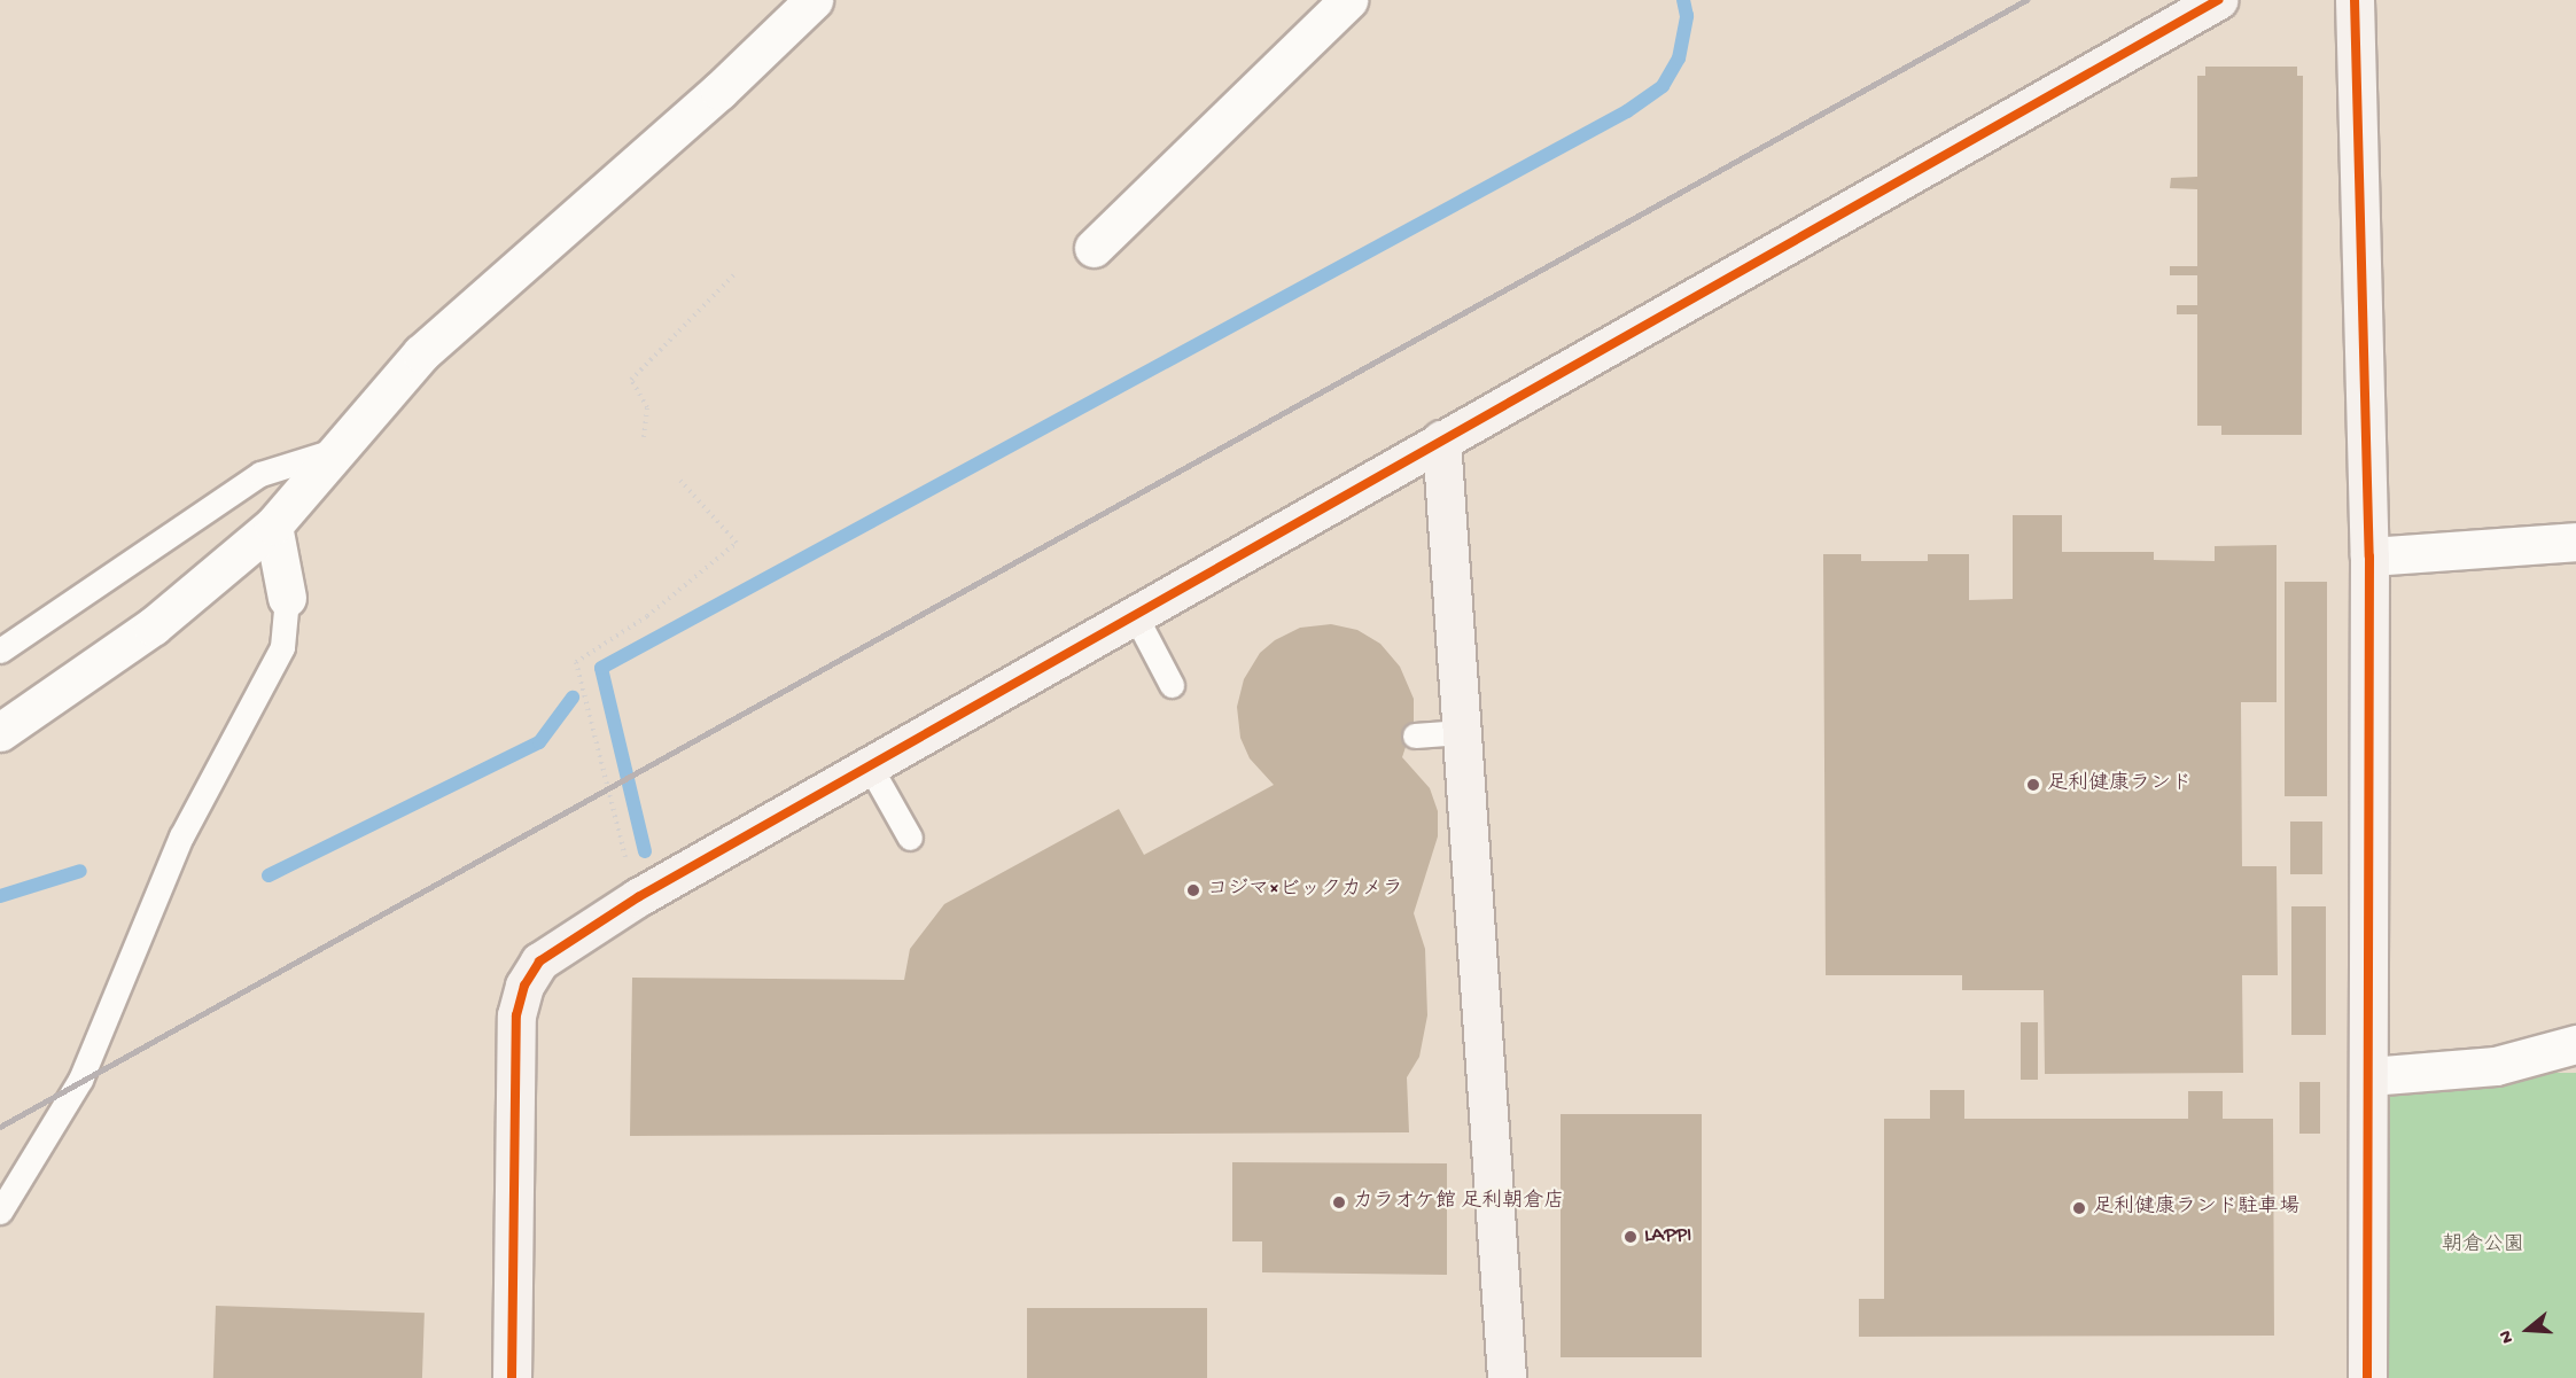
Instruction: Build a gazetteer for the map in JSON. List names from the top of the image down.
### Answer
{
  "parks": ["朝倉公園"],
  "places": [
    "足利健康ランド",
    "コジマ×ビックカメラ",
    "カラオケ館 足利朝倉店",
    "足利健康ランド駐車場",
    "LAPPI"
  ],
  "north": "left"
}
